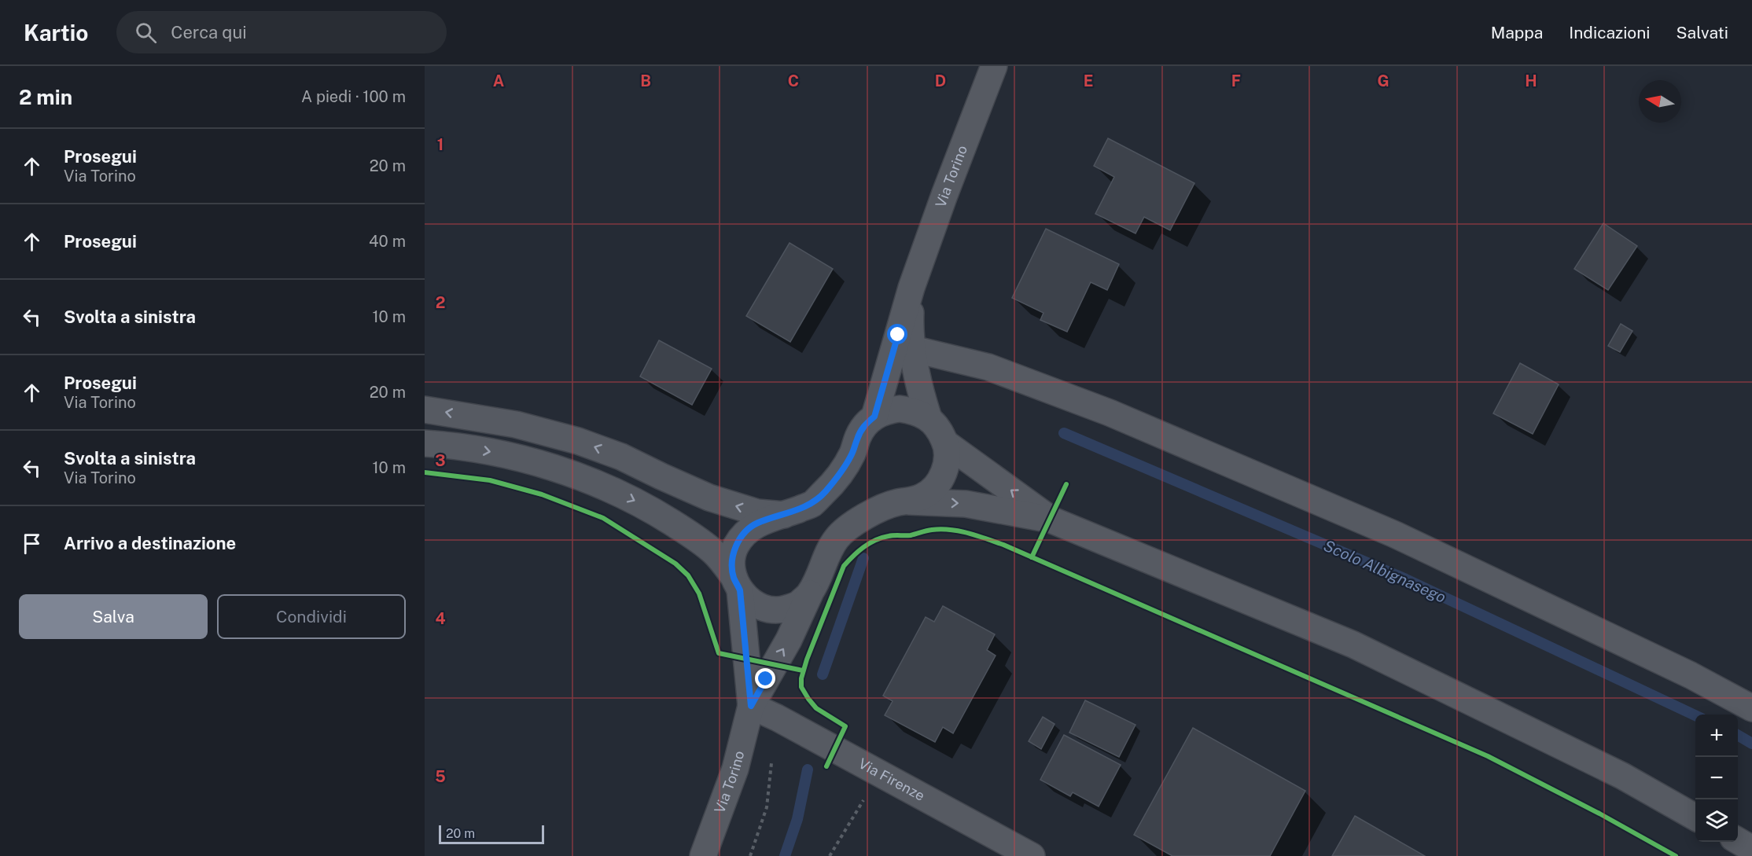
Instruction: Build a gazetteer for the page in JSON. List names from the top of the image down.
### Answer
{
  "streets": {
    "street": ["Via Torino", "Via Firenze"]
  },
  "crossings": [
    ["Via Torino", "Via Firenze"]
  ],
  "water": ["Scolo Albignasego"],
  "scale_bar": "20 m",
  "north": "left",
  "page": {
    "header": "Kartio",
    "search": "Cerca qui",
    "nav": ["Mappa", "Indicazioni", "Salvati"],
    "heading": ["2 min", "A piedi · 100 m"],
    "list": [
      ["Prosegui", "Via Torino", "20 m"],
      ["Prosegui", "40 m"],
      ["Svolta a sinistra", "10 m"],
      ["Prosegui", "Via Torino", "20 m"],
      ["Svolta a sinistra", "Via Torino", "10 m"],
      "Arrivo a destinazione"
    ],
    "buttons": ["Salva", "Condividi"],
    "map_buttons": ["+", "−"],
    "scale": "20 m"
  },
  "grid": {
    "columns": [
      "A",
      "B",
      "C",
      "D",
      "E",
      "F",
      "G",
      "H"
    ],
    "rows": [
      "1",
      "2",
      "3",
      "4",
      "5"
    ]
  }
}
